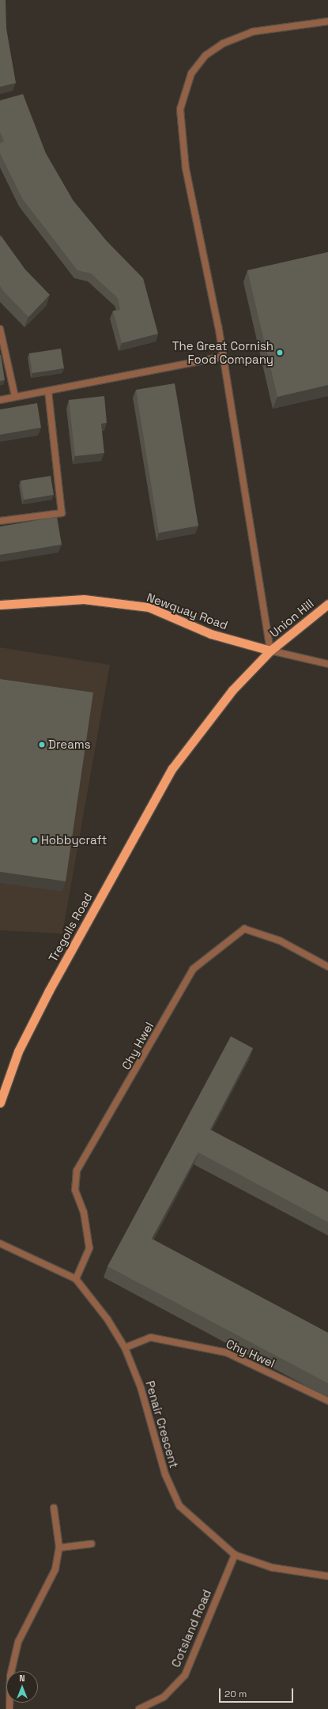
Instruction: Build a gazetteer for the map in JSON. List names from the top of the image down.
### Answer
{
  "streets": {
    "highway": ["Newquay Road", "Union Hill", "Tregolls Road"],
    "street": ["Chy Hwel", "Penair Crescent", "Cotsland Road"]
  },
  "crossings": [
    ["Newquay Road", "Union Hill"],
    ["Union Hill", "Tregolls Road"],
    ["Chy Hwel", "Penair Crescent"],
    ["Penair Crescent", "Cotsland Road"]
  ],
  "places": ["The Great Cornish Food Company", "Dreams", "Hobbycraft"],
  "scale_bar": "20 m",
  "north": "top"
}
